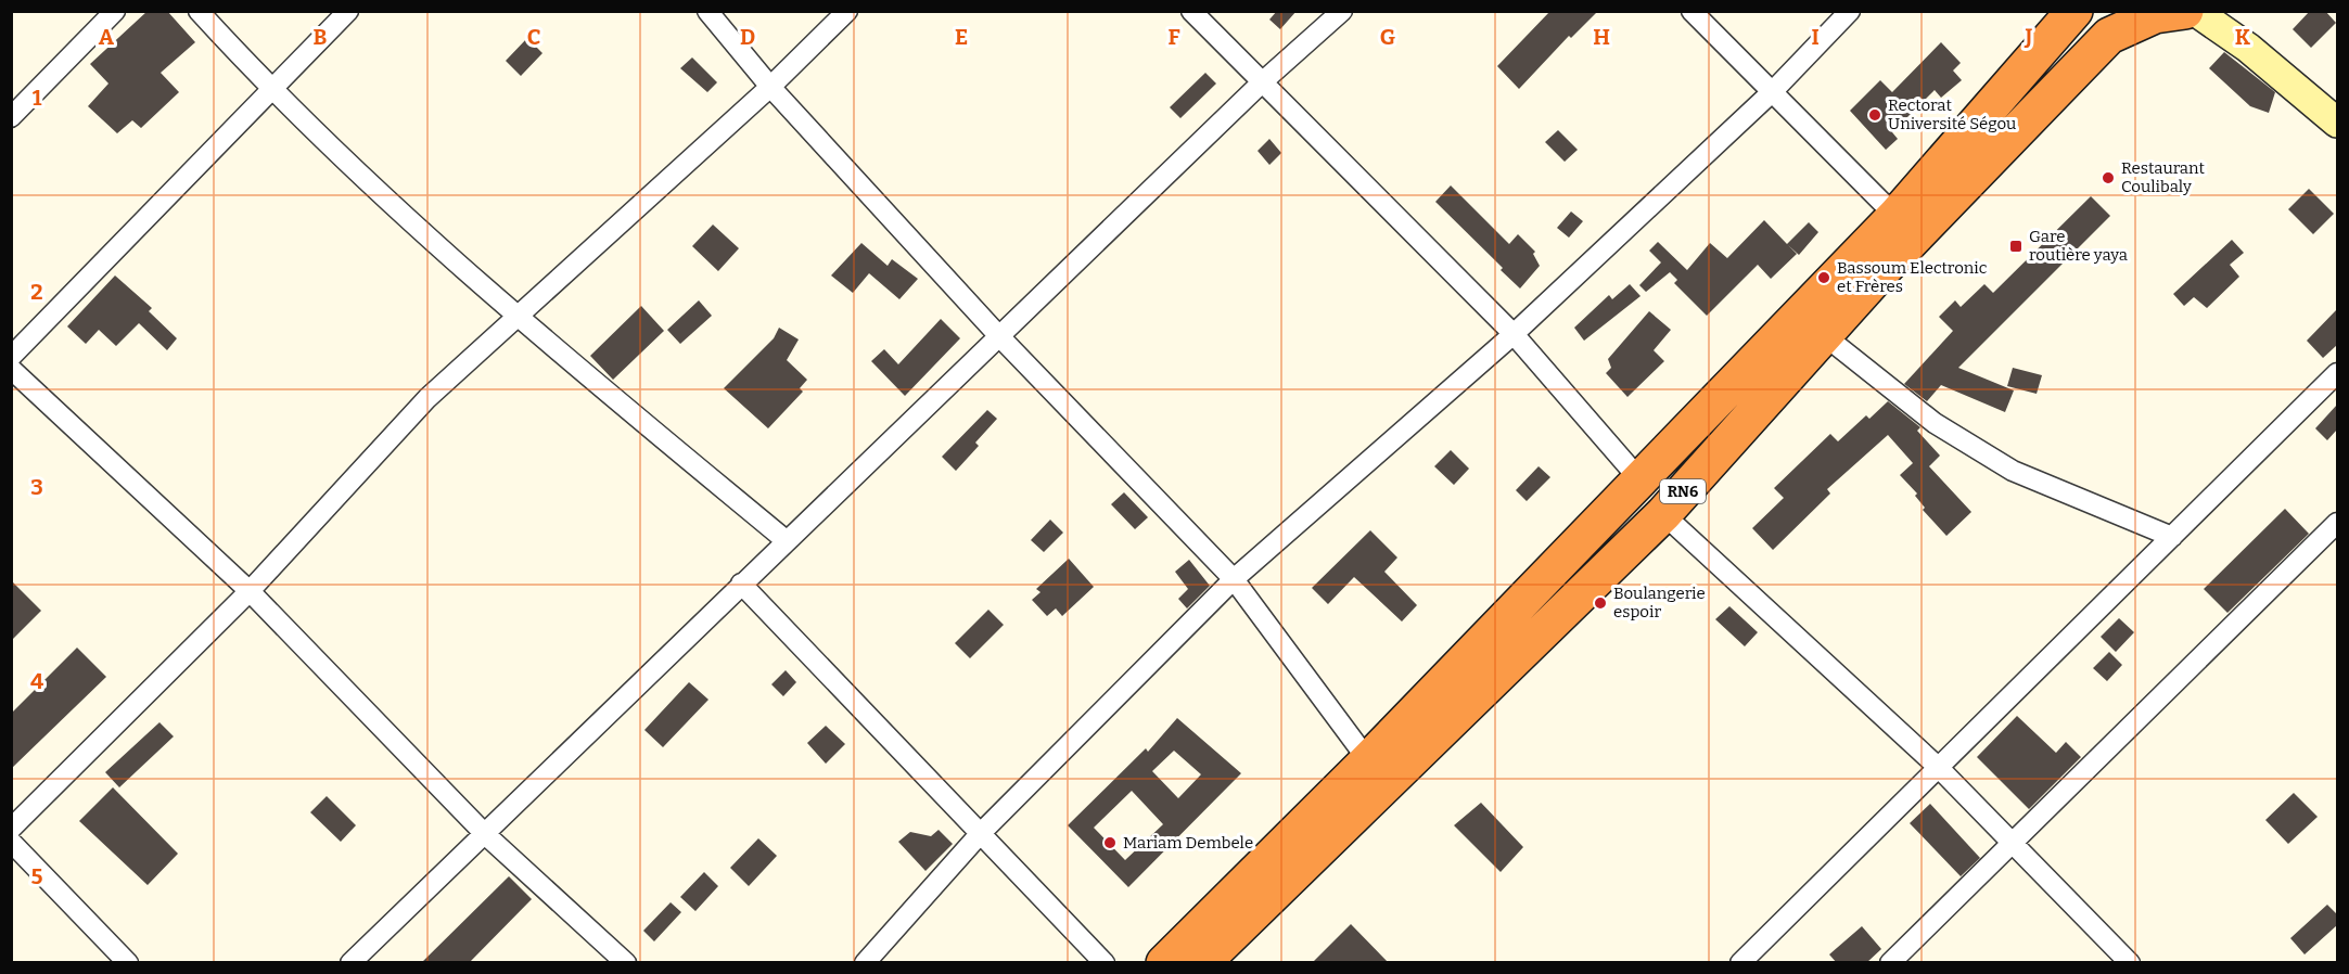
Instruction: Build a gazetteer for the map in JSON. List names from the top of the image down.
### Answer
{
  "streets": {
    "highway": ["RN6"]
  },
  "places": {
    "other": [
      "Rectorat Université Ségou",
      "Restaurant Coulibaly",
      "Bassoum Electronic et Frères",
      "Boulangerie espoir",
      "Mariam Dembele"
    ],
    "transit": ["Gare routière yaya"]
  },
  "grid": {
    "columns": [
      "A",
      "B",
      "C",
      "D",
      "E",
      "F",
      "G",
      "H",
      "I",
      "J",
      "K"
    ],
    "rows": [
      "1",
      "2",
      "3",
      "4",
      "5"
    ]
  }
}
